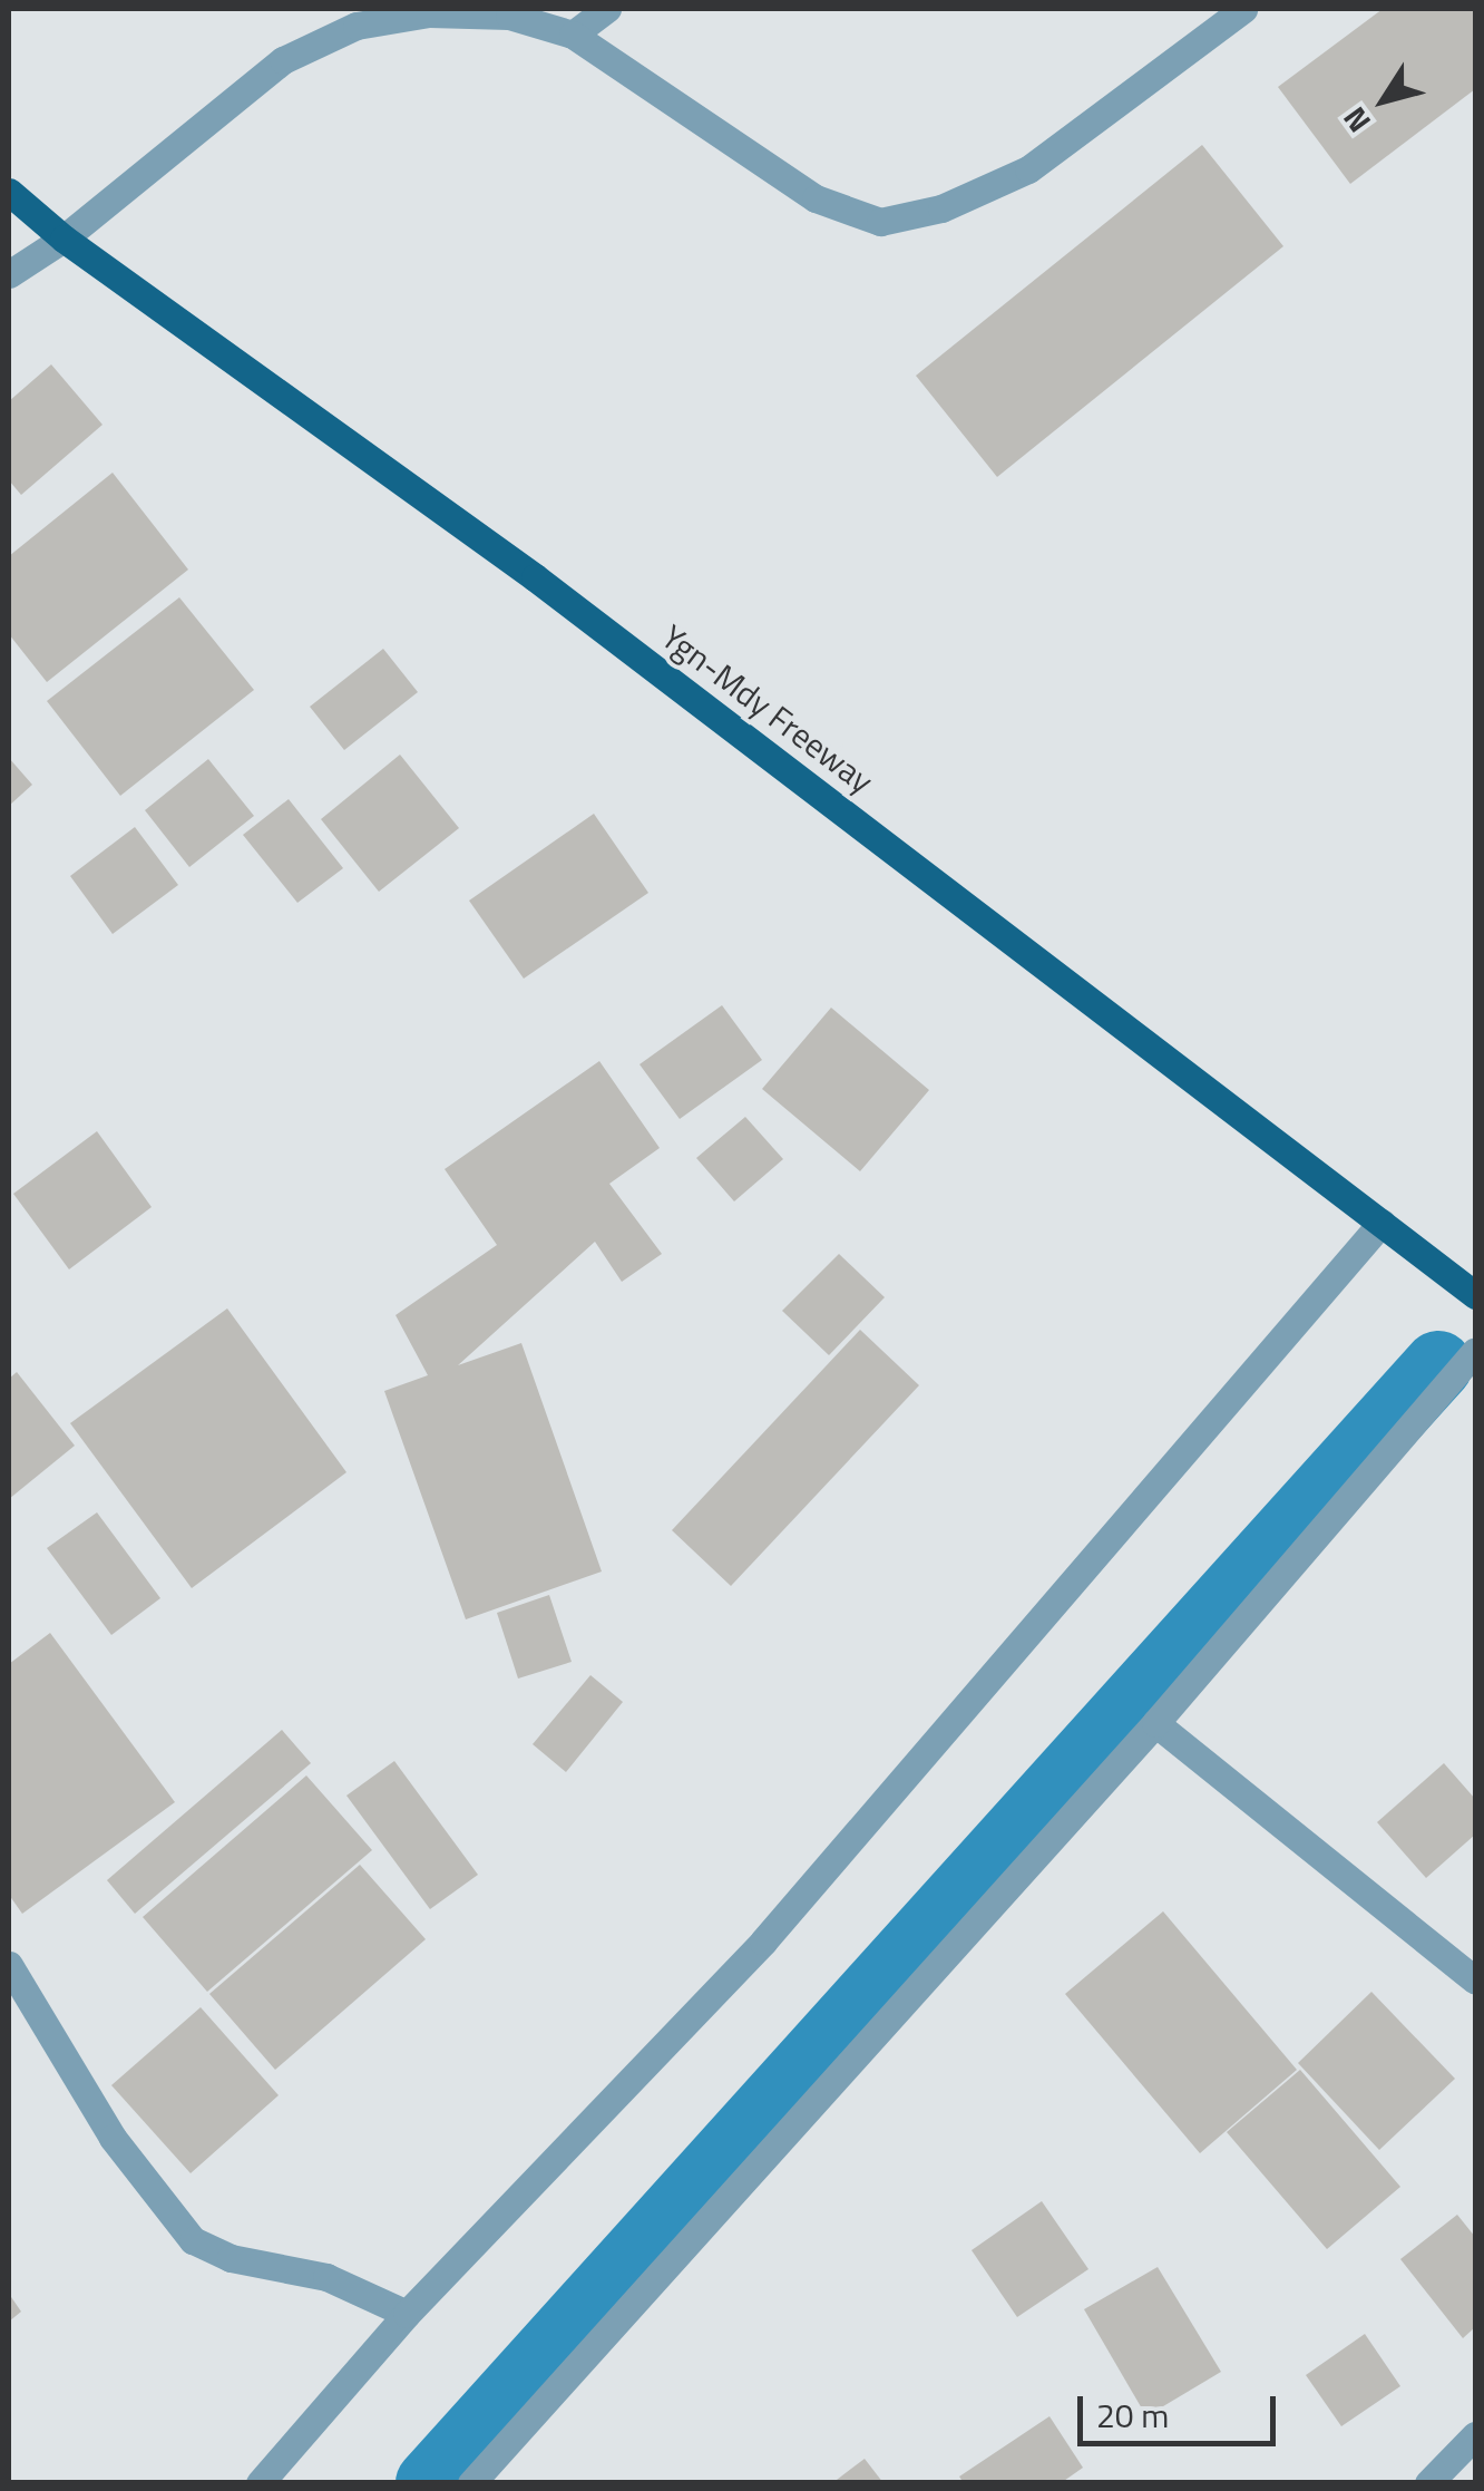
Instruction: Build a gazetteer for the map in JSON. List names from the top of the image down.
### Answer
{
  "streets": {
    "main road": ["Ygn-Mdy Freeway"]
  },
  "scale_bar": "20 m",
  "north": "bottom left"
}
